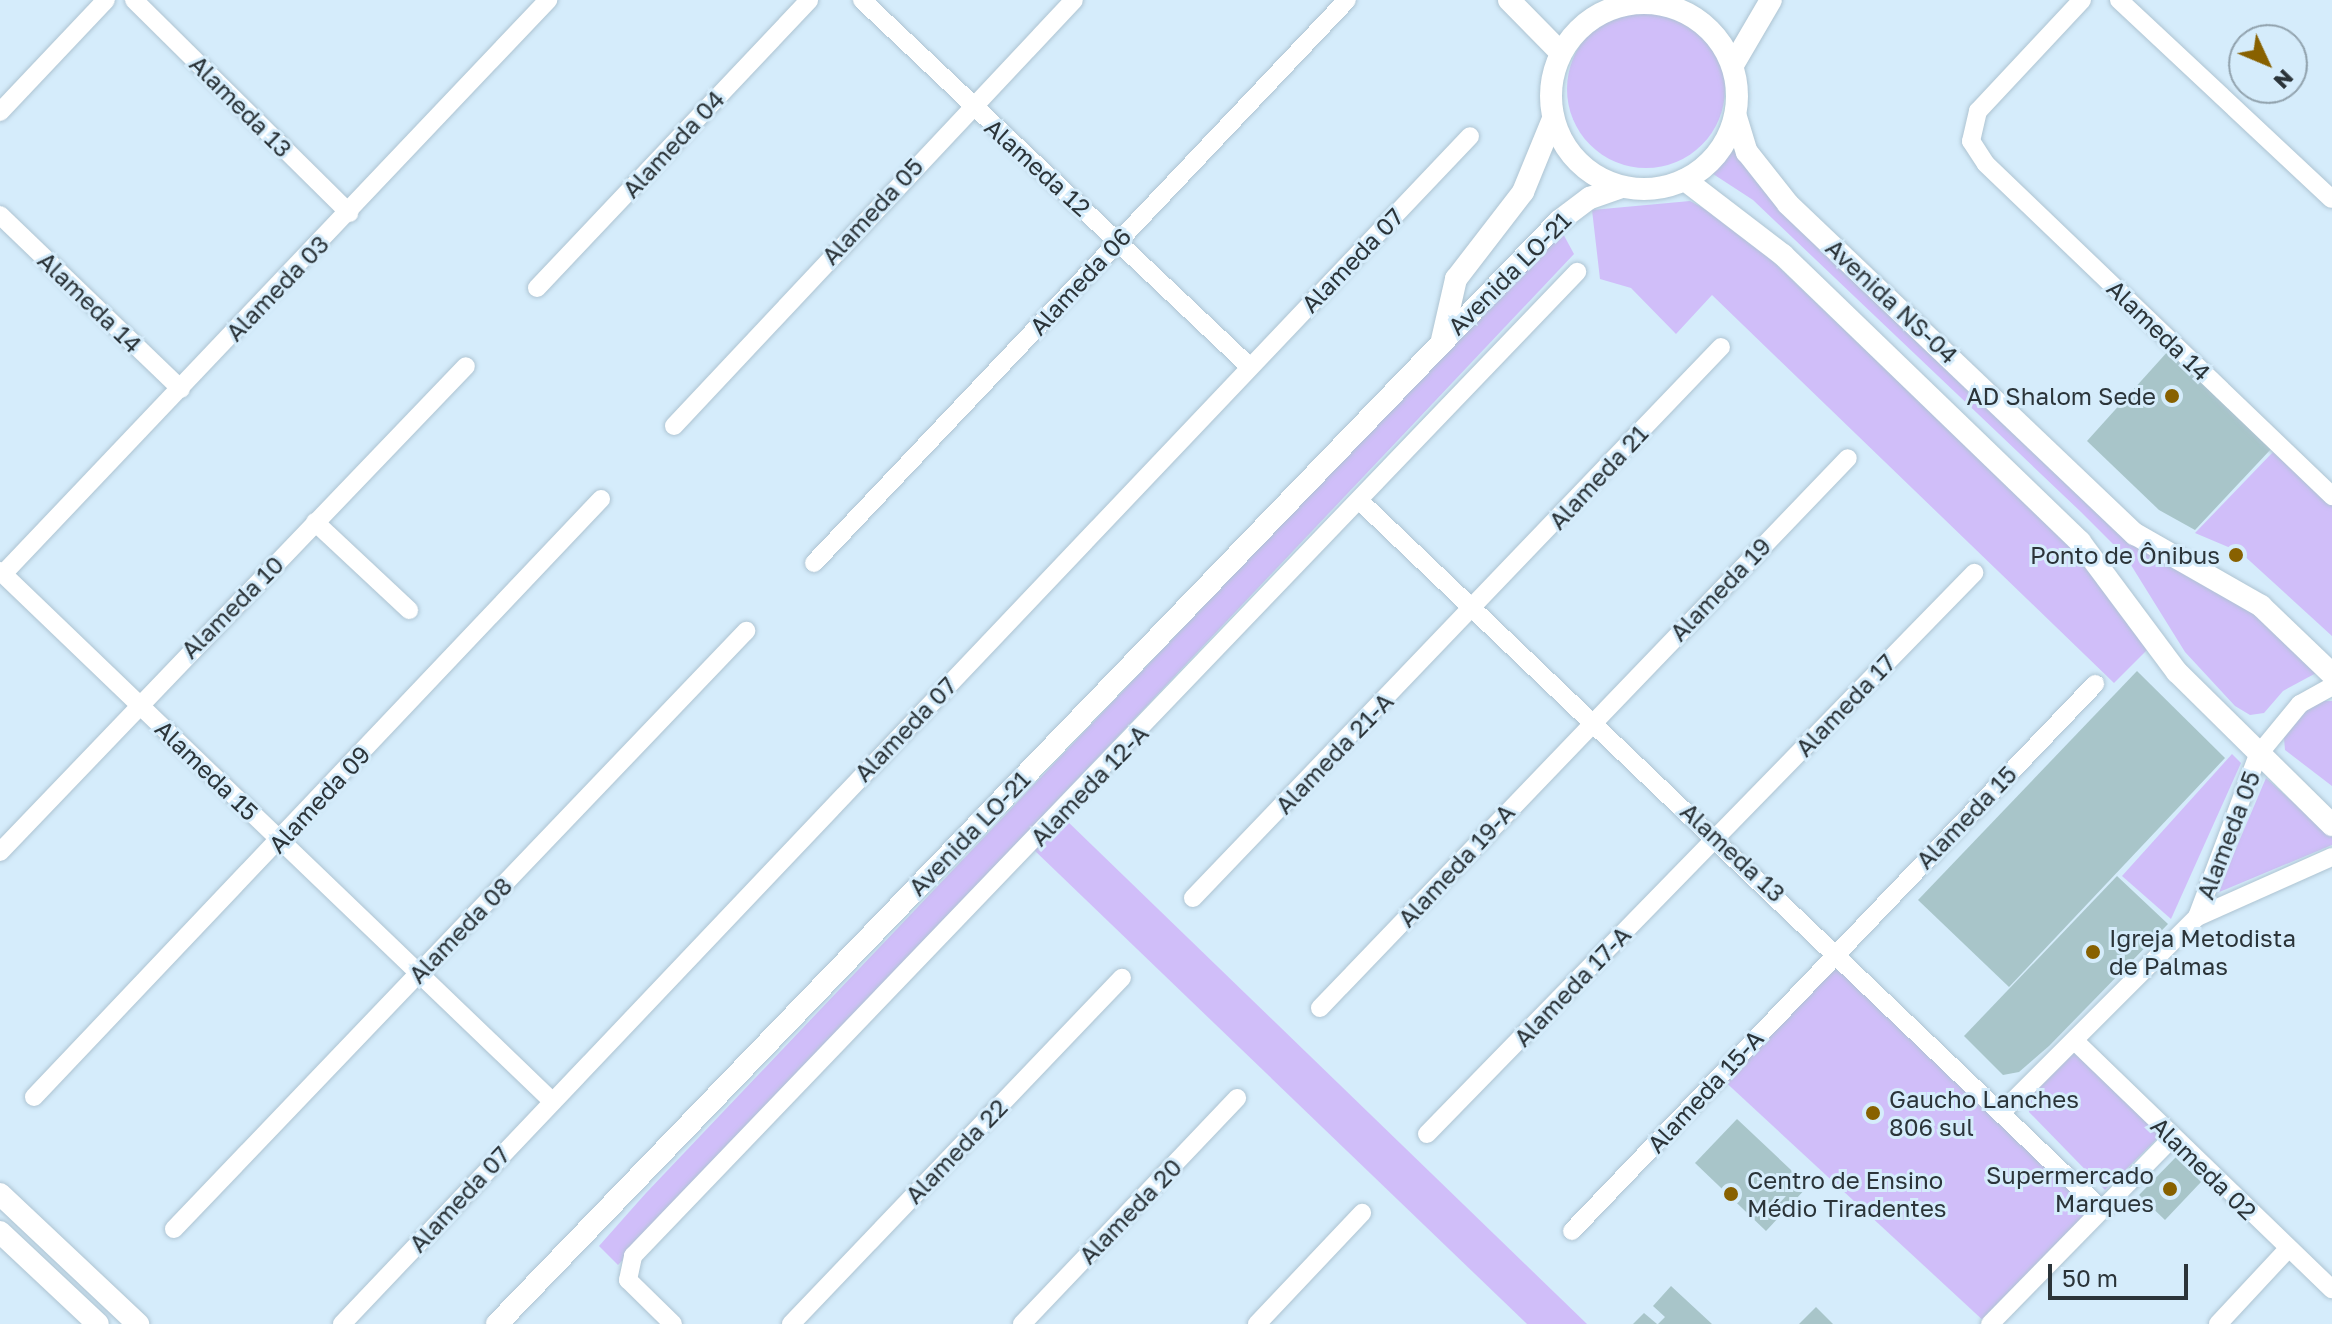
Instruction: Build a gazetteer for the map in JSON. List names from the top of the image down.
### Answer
{
  "streets": {
    "street": [
      "Alameda 13",
      "Alameda 04",
      "Alameda 12",
      "Alameda 05",
      "Alameda 07",
      "Avenida LO-21",
      "Alameda 06",
      "Alameda 03",
      "Avenida NS-04",
      "Alameda 14",
      "Alameda 21",
      "Alameda 19",
      "Alameda 10",
      "Alameda 17",
      "Alameda 21-A",
      "Alameda 15",
      "Alameda 12-A",
      "Alameda 09",
      "Alameda 19-A",
      "Alameda 08",
      "Alameda 17-A",
      "Alameda 15-A",
      "Alameda 22",
      "Alameda 02",
      "Alameda 20"
    ]
  },
  "crossings": [
    ["Alameda 13", "Alameda 03"],
    ["Alameda 13", "Alameda 21"],
    ["Alameda 13", "Alameda 19"],
    ["Alameda 13", "Alameda 17"],
    ["Alameda 13", "Alameda 21-A"],
    ["Alameda 13", "Alameda 15"],
    ["Alameda 13", "Alameda 12-A"],
    ["Alameda 13", "Alameda 19-A"],
    ["Alameda 13", "Alameda 17-A"],
    ["Alameda 13", "Alameda 15-A"],
    ["Alameda 12", "Alameda 05"],
    ["Alameda 12", "Alameda 07"],
    ["Alameda 12", "Alameda 06"],
    ["Alameda 07", "Alameda 15"],
    ["Avenida LO-21", "Avenida NS-04"],
    ["Alameda 03", "Alameda 14"],
    ["Alameda 03", "Alameda 15"],
    ["Alameda 21", "Alameda 21-A"],
    ["Alameda 19", "Alameda 19-A"],
    ["Alameda 10", "Alameda 15"],
    ["Alameda 17", "Alameda 17-A"],
    ["Alameda 15", "Alameda 09"],
    ["Alameda 15", "Alameda 08"],
    ["Alameda 15", "Alameda 15-A"]
  ],
  "places": [
    "AD Shalom Sede",
    "Ponto de Ônibus",
    "Igreja Metodista de Palmas",
    "Gaucho Lanches 806 sul",
    "Supermercado Marques",
    "Centro de Ensino Médio Tiradentes"
  ],
  "scale_bar": "50 m",
  "north": "bottom right"
}
